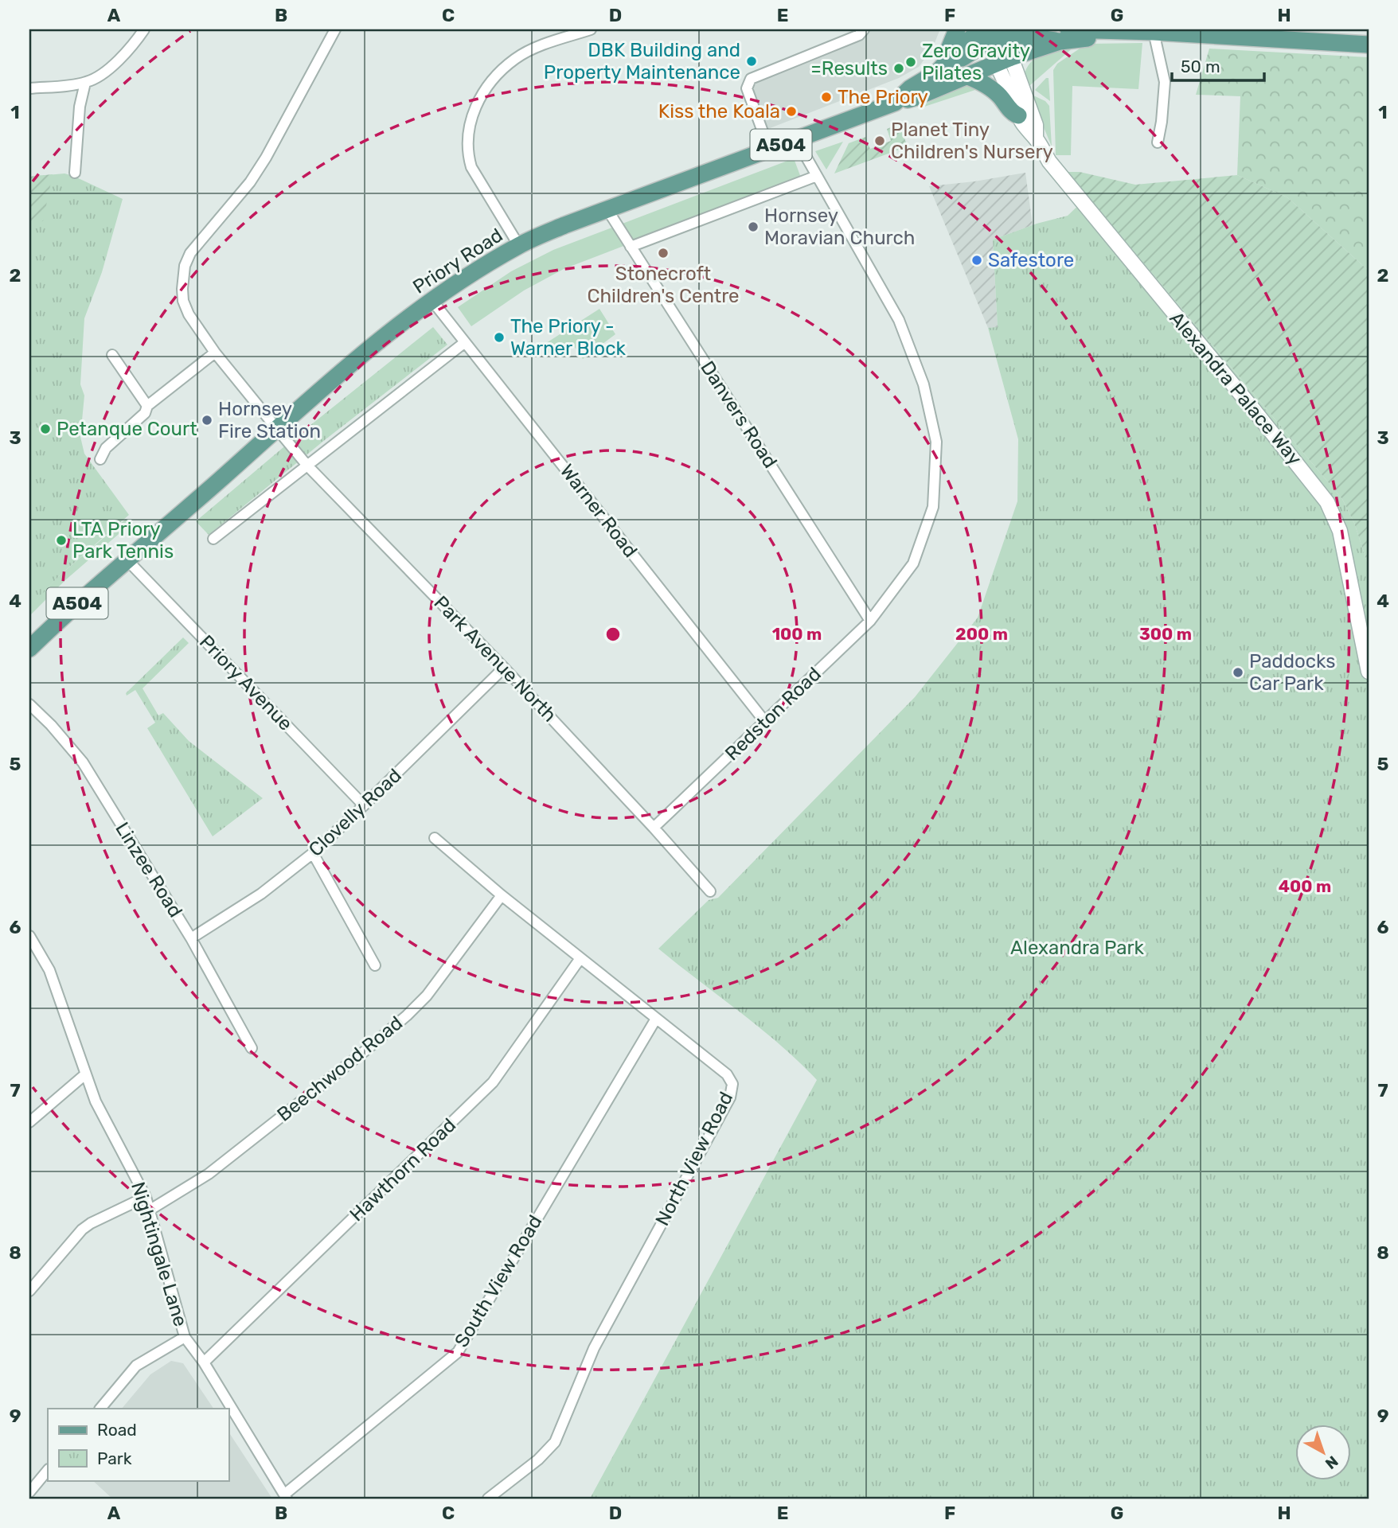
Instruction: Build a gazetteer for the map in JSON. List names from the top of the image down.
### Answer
{
  "streets": {
    "main road": ["A504", "Priory Road"],
    "street": [
      "Alexandra Palace Way",
      "Danvers Road",
      "Warner Road",
      "Park Avenue North",
      "Priory Avenue",
      "Redston Road",
      "Clovelly Road",
      "Linzee Road",
      "Beechwood Road",
      "North View Road",
      "Hawthorn Road",
      "Nightingale Lane",
      "South View Road"
    ]
  },
  "crossings": [
    ["A504", "Priory Road"],
    ["A504", "Alexandra Palace Way"],
    ["Priory Road", "Danvers Road"],
    ["Priory Road", "Warner Road"],
    ["Priory Road", "Park Avenue North"],
    ["Priory Road", "Priory Avenue"],
    ["Priory Road", "Redston Road"],
    ["Danvers Road", "Redston Road"],
    ["Warner Road", "Redston Road"],
    ["Park Avenue North", "Redston Road"],
    ["Park Avenue North", "Clovelly Road"],
    ["Priory Avenue", "Clovelly Road"],
    ["Clovelly Road", "Linzee Road"],
    ["Beechwood Road", "North View Road"],
    ["Beechwood Road", "Nightingale Lane"],
    ["North View Road", "Hawthorn Road"],
    ["North View Road", "South View Road"],
    ["Hawthorn Road", "Nightingale Lane"],
    ["Nightingale Lane", "South View Road"]
  ],
  "parks": ["Alexandra Park"],
  "places": [
    "DBK Building and Property Maintenance",
    "Zero Gravity Pilates",
    "=Results",
    "The Priory",
    "Kiss the Koala",
    "Planet Tiny Children's Nursery",
    "Hornsey Moravian Church",
    "Stonecroft Children's Centre",
    "Safestore",
    "The Priory - Warner Block",
    "Hornsey Fire Station",
    "Petanque Court",
    "LTA Priory Park Tennis",
    "Paddocks Car Park"
  ],
  "legend": ["Road", "Park"],
  "scale_bar": "50 m",
  "north": "bottom right",
  "grid": {
    "columns": [
      "A",
      "B",
      "C",
      "D",
      "E",
      "F",
      "G",
      "H"
    ],
    "rows": [
      "1",
      "2",
      "3",
      "4",
      "5",
      "6",
      "7",
      "8",
      "9"
    ]
  },
  "rings": [
    "100 m",
    "200 m",
    "300 m",
    "400 m"
  ]
}
